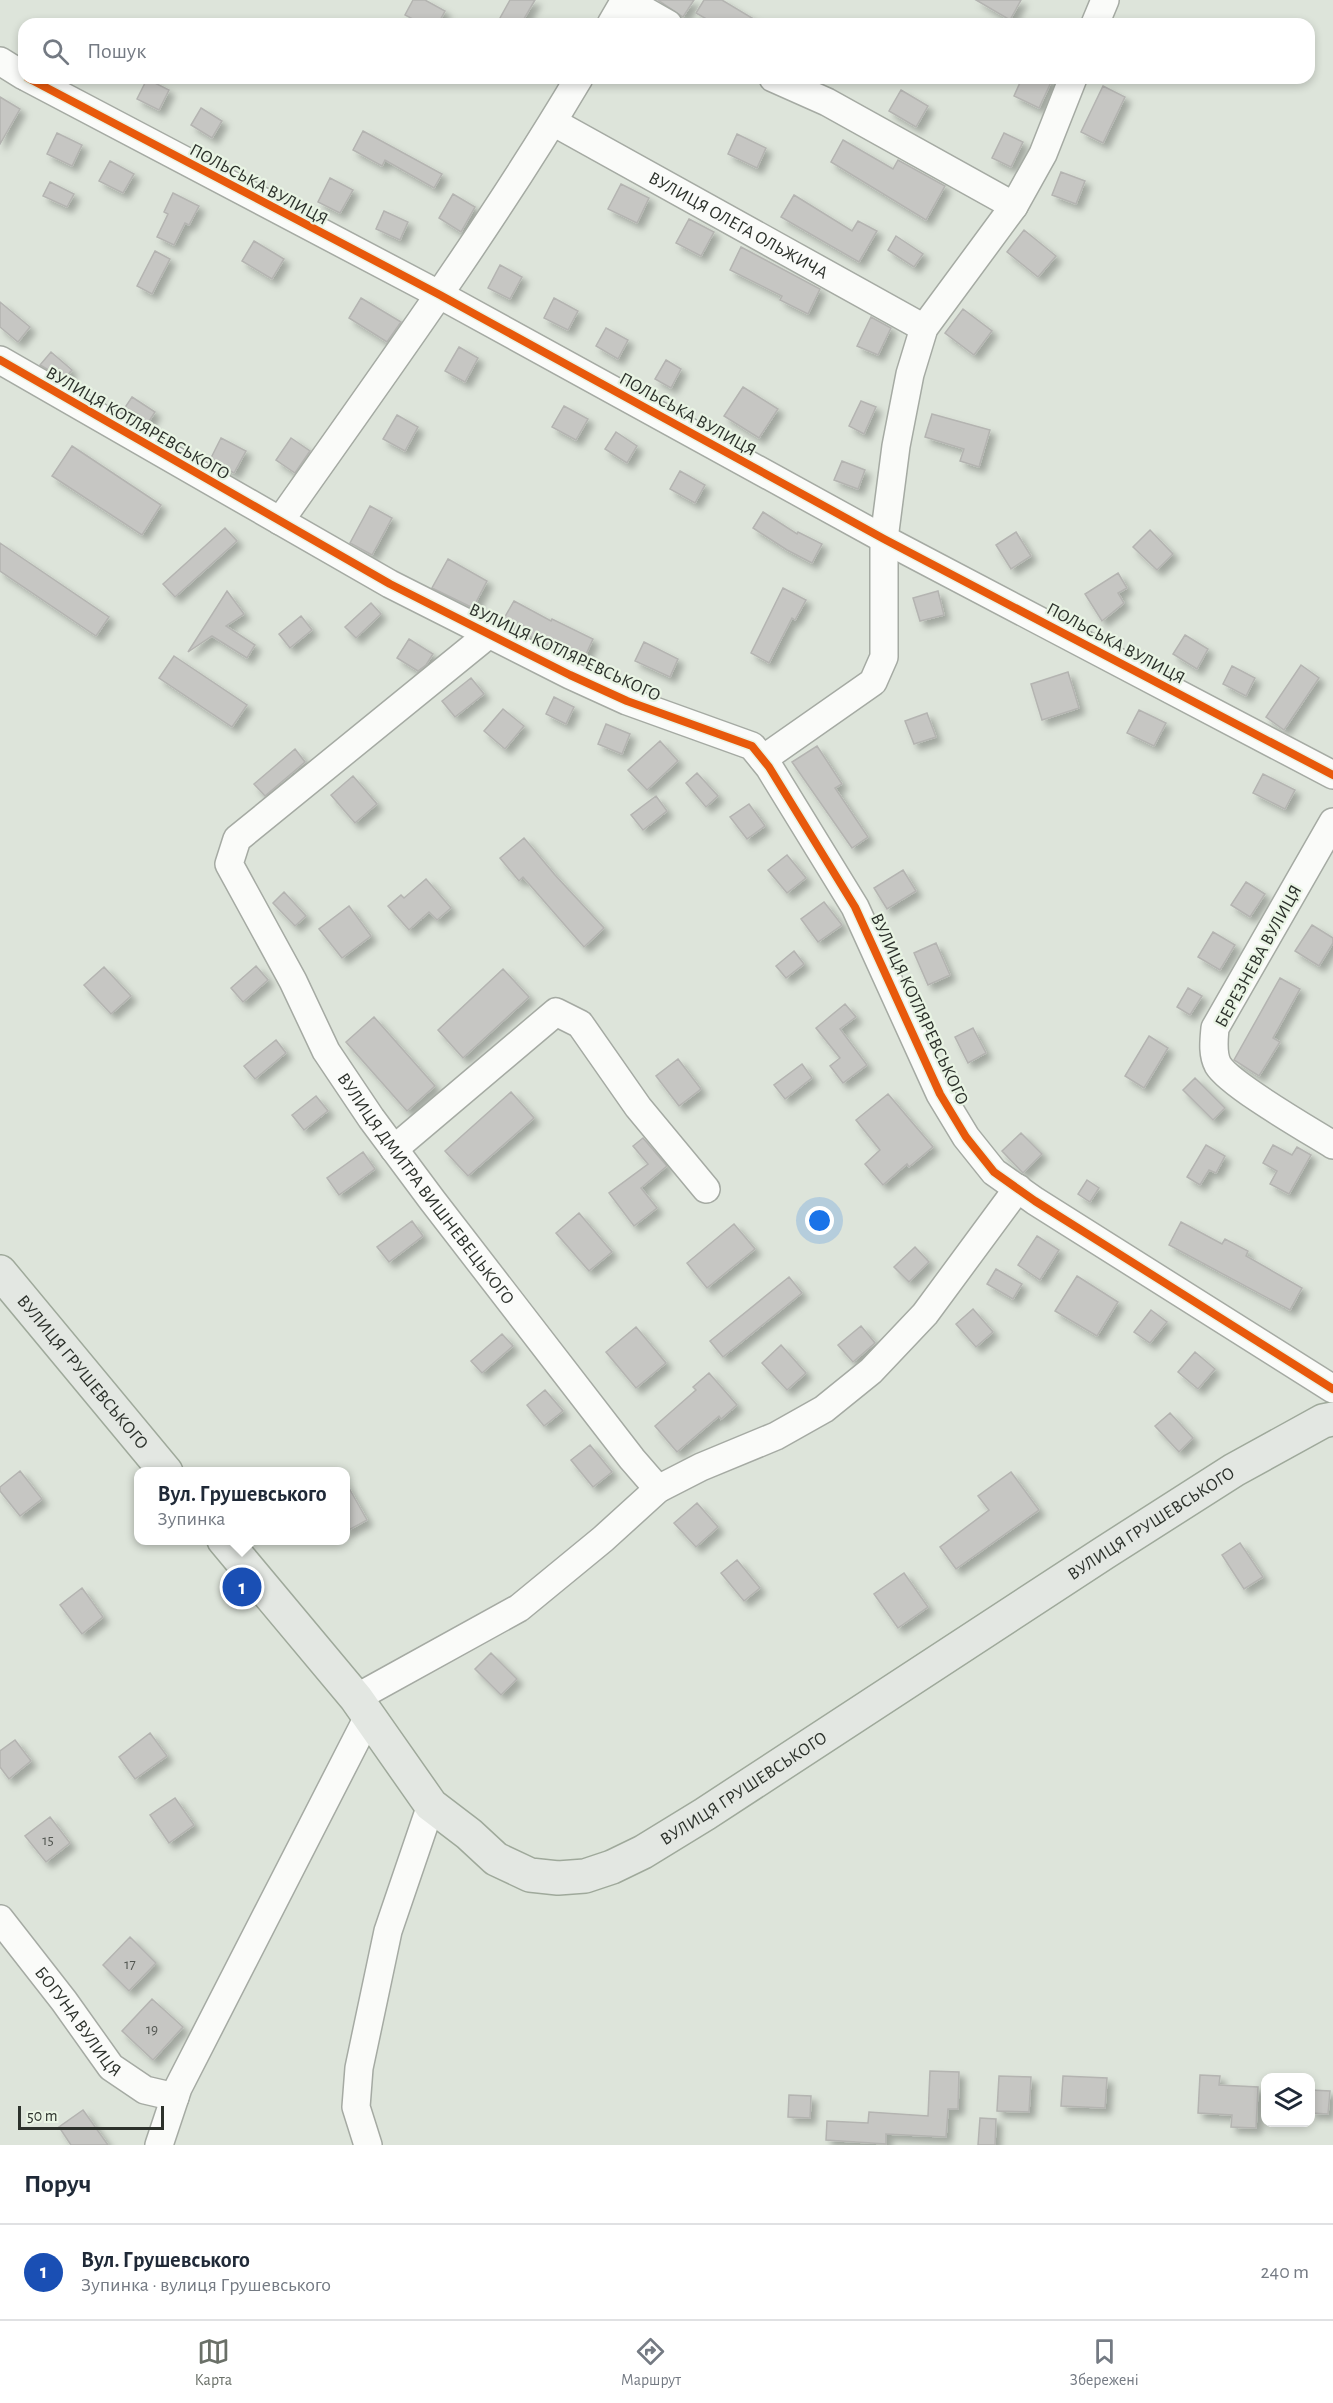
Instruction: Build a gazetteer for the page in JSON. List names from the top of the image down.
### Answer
{
  "streets": {
    "main road": ["ВУЛИЦЯ ГРУШЕВСЬКОГО"],
    "street": [
      "ПОЛЬСЬКА ВУЛИЦЯ",
      "ВУЛИЦЯ ОЛЕГА ОЛЬЖИЧА",
      "ВУЛИЦЯ КОТЛЯРЕВСЬКОГО",
      "БЕРЕЗНЕВА ВУЛИЦЯ",
      "ВУЛИЦЯ ДМИТРА ВИШНЕВЕЦЬКОГО",
      "БОГУНА ВУЛИЦЯ"
    ]
  },
  "crossings": [
    ["ВУЛИЦЯ КОТЛЯРЕВСЬКОГО", "ВУЛИЦЯ ДМИТРА ВИШНЕВЕЦЬКОГО"]
  ],
  "house_numbers": ["15", "17", "19"],
  "scale_bar": "50 m",
  "page": {
    "search": "Пошук",
    "popup": ["Вул. Грушевського", "Зупинка"],
    "pins": "1",
    "scale": "50 m",
    "heading": "Поруч",
    "list": [
      {
        "mark": "1",
        "name": "Вул. Грушевського",
        "note": "Зупинка · вулиця Грушевського",
        "value": "240 m"
      }
    ],
    "nav": ["Карта", "Маршрут", "Збережені"]
  }
}
